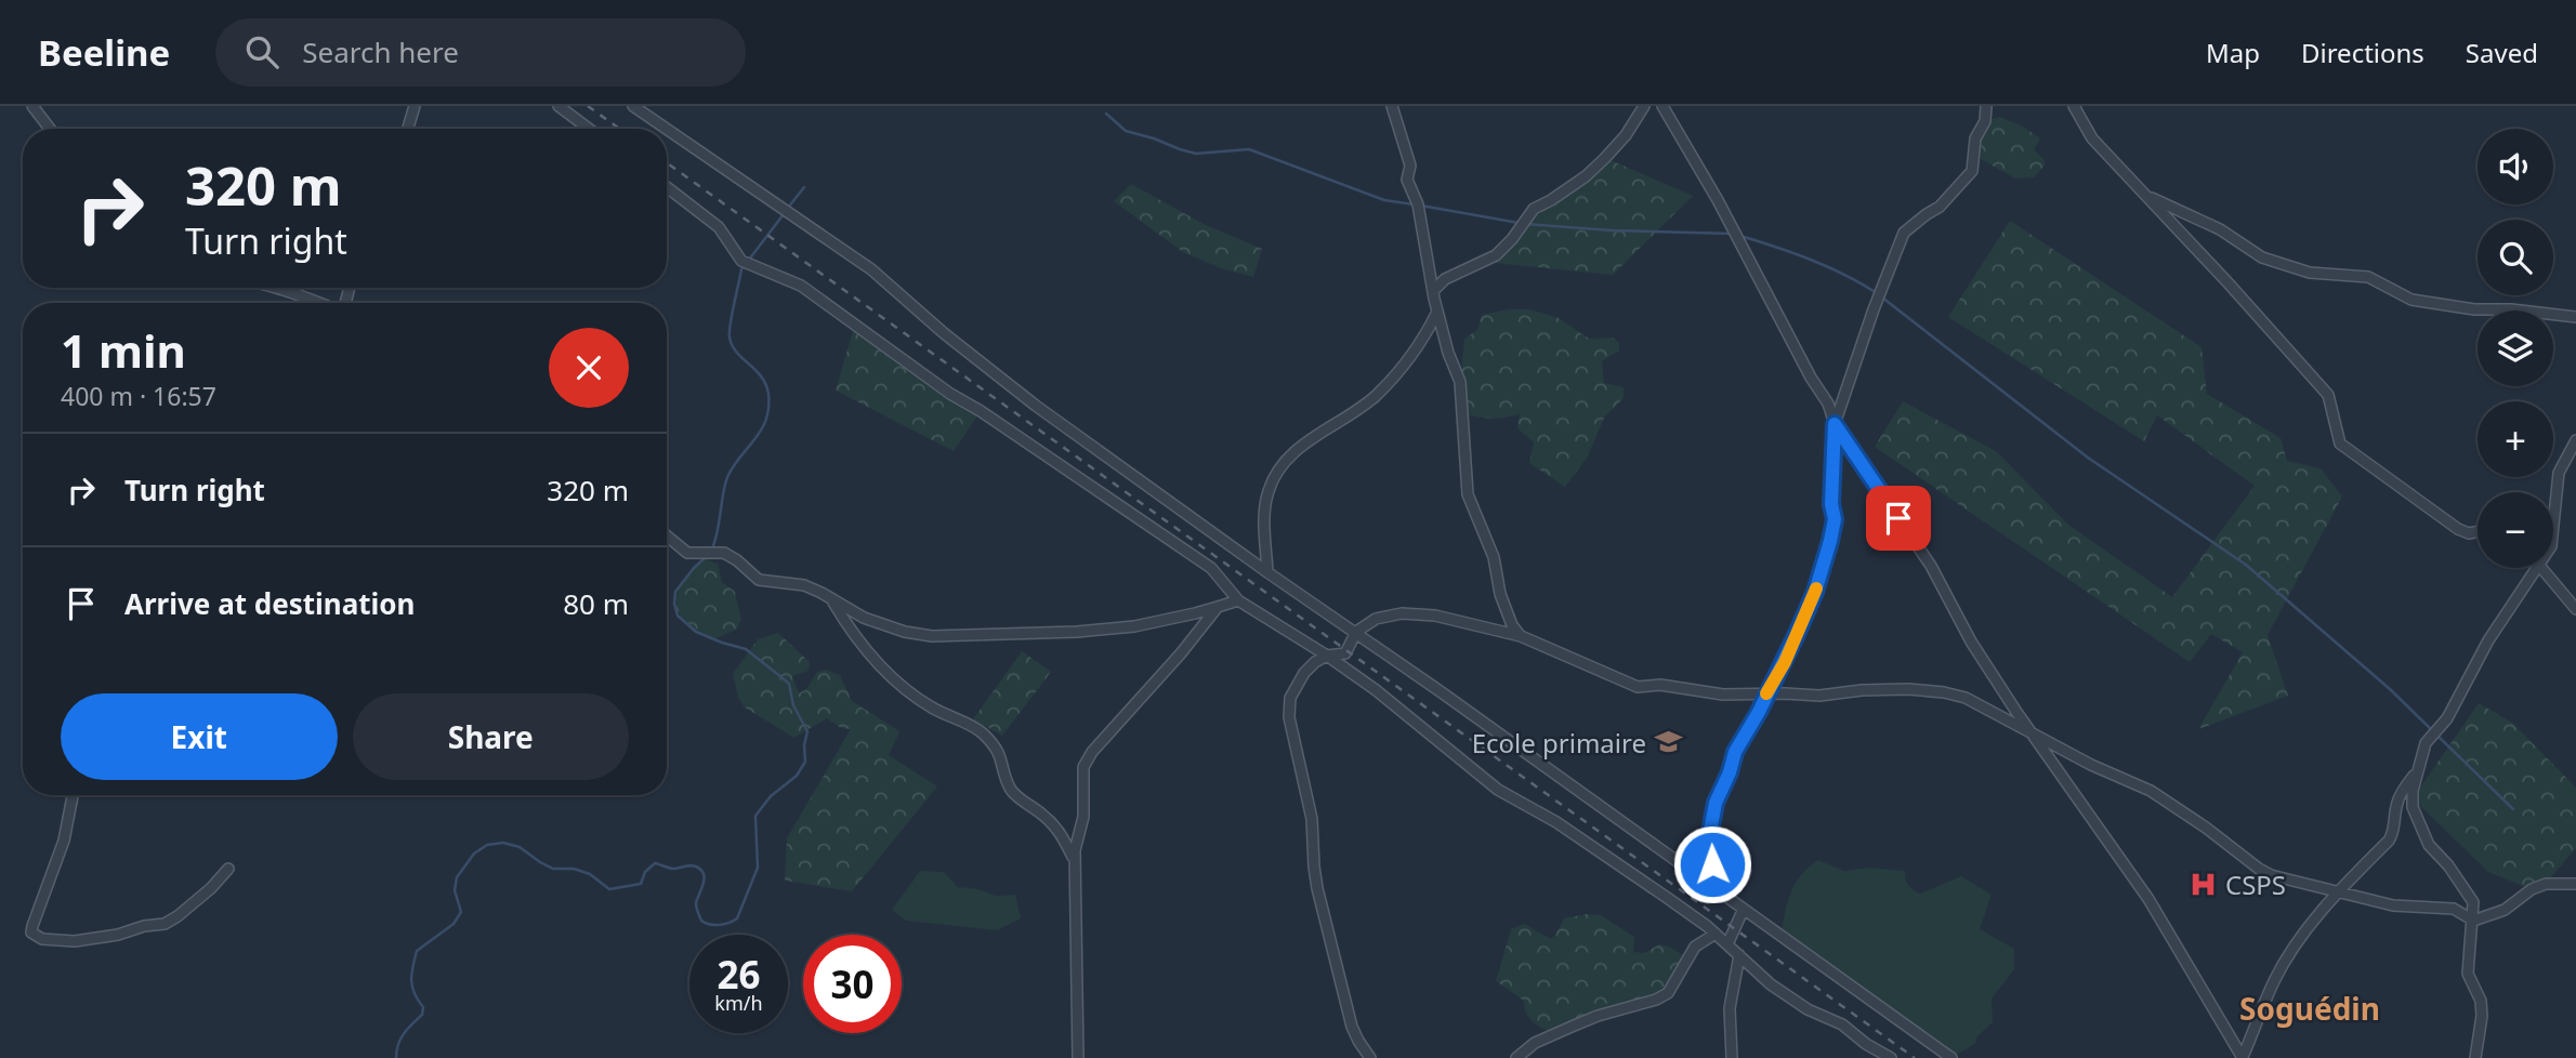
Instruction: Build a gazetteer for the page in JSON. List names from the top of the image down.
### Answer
{
  "districts": ["Soguédin"],
  "places": {
    "school or university": ["Ecole primaire"],
    "hospital": ["CSPS"]
  },
  "page": {
    "header": "Beeline",
    "search": "Search here",
    "nav": ["Map", "Directions", "Saved"],
    "map_buttons": ["+", "−"],
    "turn": ["320 m", "Turn right"],
    "heading": ["1 min", "400 m · 16:57"],
    "list": [
      {
        "name": "Turn right",
        "value": "320 m"
      },
      {
        "name": "Arrive at destination",
        "value": "80 m"
      }
    ],
    "buttons": ["Exit", "Share"],
    "speed": "26 km/h",
    "limit": "30"
  }
}
